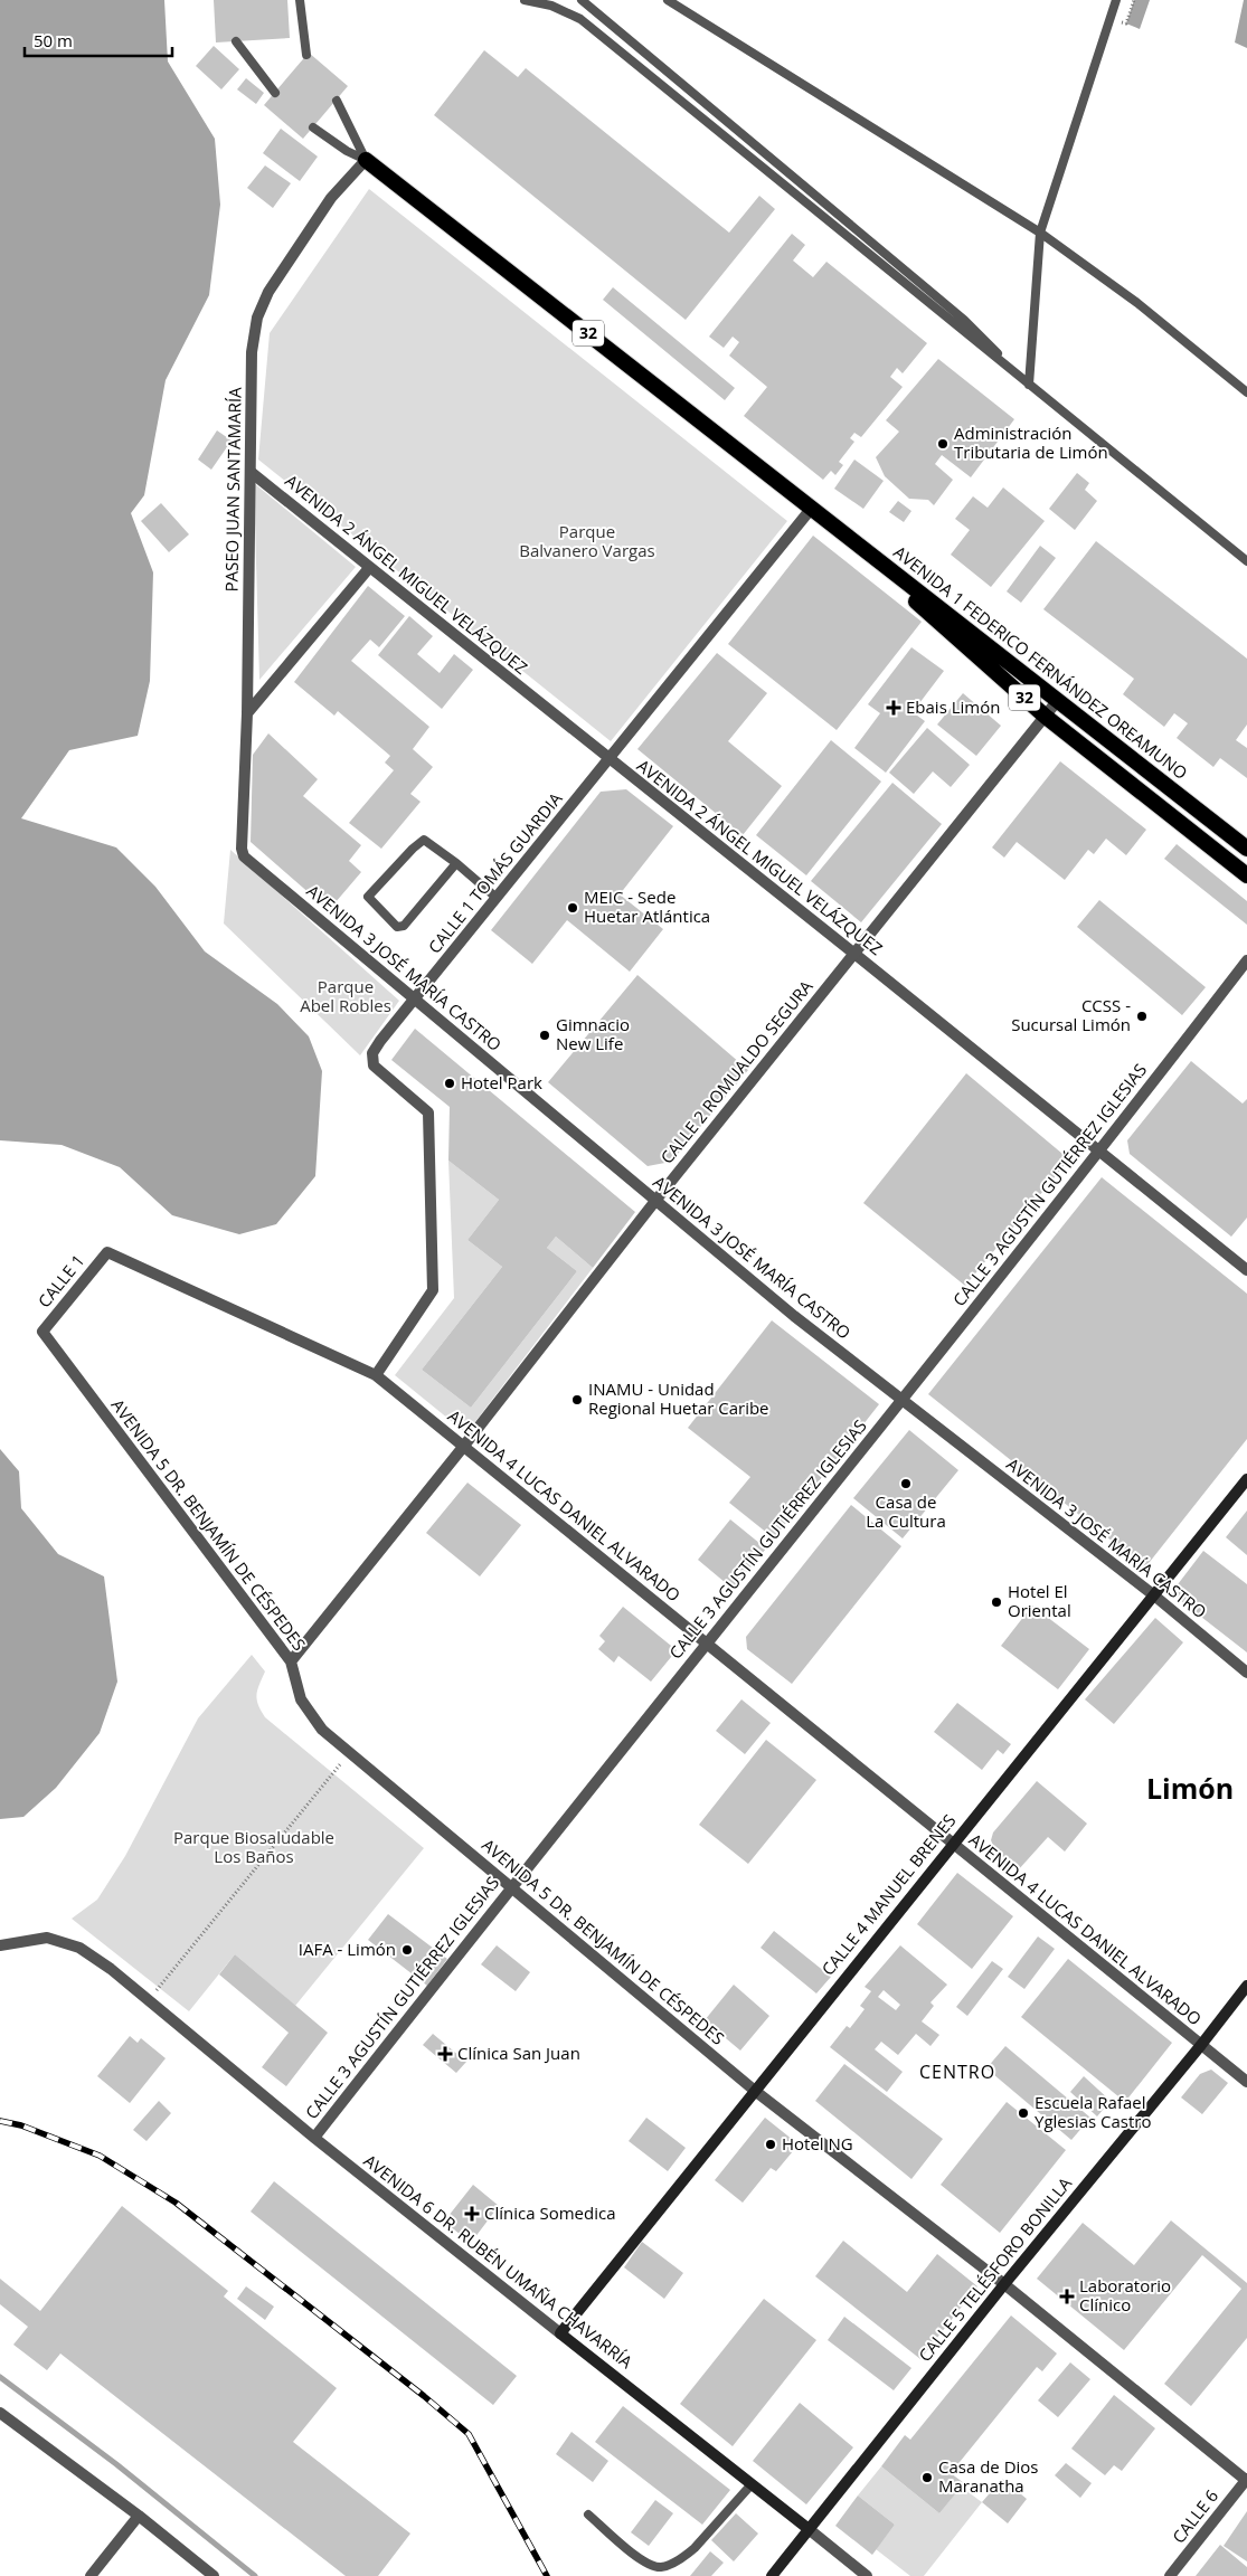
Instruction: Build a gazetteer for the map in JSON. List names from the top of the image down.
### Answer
{
  "streets": {
    "highway": ["32", "AVENIDA 1 FEDERICO FERNÁNDEZ OREAMUNO"],
    "main road": ["CALLE 4 MANUEL BRENES", "AVENIDA 6 DR. RUBÉN UMAÑA CHAVARRÍA", "CALLE 5 TELÉSFORO BONILLA"],
    "street": [
      "PASEO JUAN SANTAMARÍA",
      "AVENIDA 2 ÁNGEL MIGUEL VELÁZQUEZ",
      "CALLE 1 TOMÁS GUARDIA",
      "AVENIDA 3 JOSÉ MARÍA CASTRO",
      "CALLE 2 ROMUALDO SEGURA",
      "CALLE 3 AGUSTÍN GUTIÉRREZ IGLESIAS",
      "CALLE 1",
      "AVENIDA 4 LUCAS DANIEL ALVARADO",
      "AVENIDA 5 DR. BENJAMÍN DE CÉSPEDES",
      "CALLE 6"
    ]
  },
  "crossings": [
    ["PASEO JUAN SANTAMARÍA", "AVENIDA 2 ÁNGEL MIGUEL VELÁZQUEZ"],
    ["PASEO JUAN SANTAMARÍA", "AVENIDA 1 FEDERICO FERNÁNDEZ OREAMUNO"],
    ["PASEO JUAN SANTAMARÍA", "AVENIDA 3 JOSÉ MARÍA CASTRO"],
    ["AVENIDA 2 ÁNGEL MIGUEL VELÁZQUEZ", "CALLE 1 TOMÁS GUARDIA"],
    ["AVENIDA 2 ÁNGEL MIGUEL VELÁZQUEZ", "CALLE 2 ROMUALDO SEGURA"],
    ["AVENIDA 2 ÁNGEL MIGUEL VELÁZQUEZ", "CALLE 3 AGUSTÍN GUTIÉRREZ IGLESIAS"],
    ["AVENIDA 1 FEDERICO FERNÁNDEZ OREAMUNO", "CALLE 1 TOMÁS GUARDIA"],
    ["AVENIDA 1 FEDERICO FERNÁNDEZ OREAMUNO", "CALLE 2 ROMUALDO SEGURA"],
    ["CALLE 1 TOMÁS GUARDIA", "AVENIDA 3 JOSÉ MARÍA CASTRO"],
    ["CALLE 1 TOMÁS GUARDIA", "AVENIDA 4 LUCAS DANIEL ALVARADO"],
    ["AVENIDA 3 JOSÉ MARÍA CASTRO", "CALLE 2 ROMUALDO SEGURA"],
    ["AVENIDA 3 JOSÉ MARÍA CASTRO", "CALLE 3 AGUSTÍN GUTIÉRREZ IGLESIAS"],
    ["AVENIDA 3 JOSÉ MARÍA CASTRO", "CALLE 4 MANUEL BRENES"],
    ["CALLE 2 ROMUALDO SEGURA", "AVENIDA 4 LUCAS DANIEL ALVARADO"],
    ["CALLE 2 ROMUALDO SEGURA", "AVENIDA 5 DR. BENJAMÍN DE CÉSPEDES"],
    ["CALLE 3 AGUSTÍN GUTIÉRREZ IGLESIAS", "AVENIDA 4 LUCAS DANIEL ALVARADO"],
    ["CALLE 3 AGUSTÍN GUTIÉRREZ IGLESIAS", "AVENIDA 5 DR. BENJAMÍN DE CÉSPEDES"],
    ["CALLE 3 AGUSTÍN GUTIÉRREZ IGLESIAS", "AVENIDA 6 DR. RUBÉN UMAÑA CHAVARRÍA"],
    ["CALLE 1", "AVENIDA 4 LUCAS DANIEL ALVARADO"],
    ["CALLE 1", "AVENIDA 5 DR. BENJAMÍN DE CÉSPEDES"],
    ["AVENIDA 4 LUCAS DANIEL ALVARADO", "CALLE 4 MANUEL BRENES"],
    ["AVENIDA 4 LUCAS DANIEL ALVARADO", "CALLE 5 TELÉSFORO BONILLA"],
    ["AVENIDA 5 DR. BENJAMÍN DE CÉSPEDES", "CALLE 4 MANUEL BRENES"],
    ["AVENIDA 5 DR. BENJAMÍN DE CÉSPEDES", "CALLE 5 TELÉSFORO BONILLA"],
    ["AVENIDA 5 DR. BENJAMÍN DE CÉSPEDES", "CALLE 6"],
    ["CALLE 4 MANUEL BRENES", "AVENIDA 6 DR. RUBÉN UMAÑA CHAVARRÍA"],
    ["AVENIDA 6 DR. RUBÉN UMAÑA CHAVARRÍA", "CALLE 5 TELÉSFORO BONILLA"]
  ],
  "districts": ["Limón", "CENTRO"],
  "parks": ["Parque Balvanero Vargas", "Parque Abel Robles", "Parque Biosaludable Los Baños"],
  "places": {
    "other": [
      "Administración Tributaria de Limón",
      "MEIC - Sede Huetar Atlántica",
      "CCSS - Sucursal Limón",
      "Gimnacio New Life",
      "Hotel Park",
      "INAMU - Unidad Regional Huetar Caribe",
      "Casa de La Cultura",
      "Hotel El Oriental",
      "IAFA - Limón",
      "Escuela Rafael Yglesias Castro",
      "Hotel NG",
      "Casa de Dios Maranatha"
    ],
    "health": [
      "Ebais Limón",
      "Clínica San Juan",
      "Clínica Somedica",
      "Laboratorio Clínico"
    ]
  },
  "scale_bar": "50 m"
}
